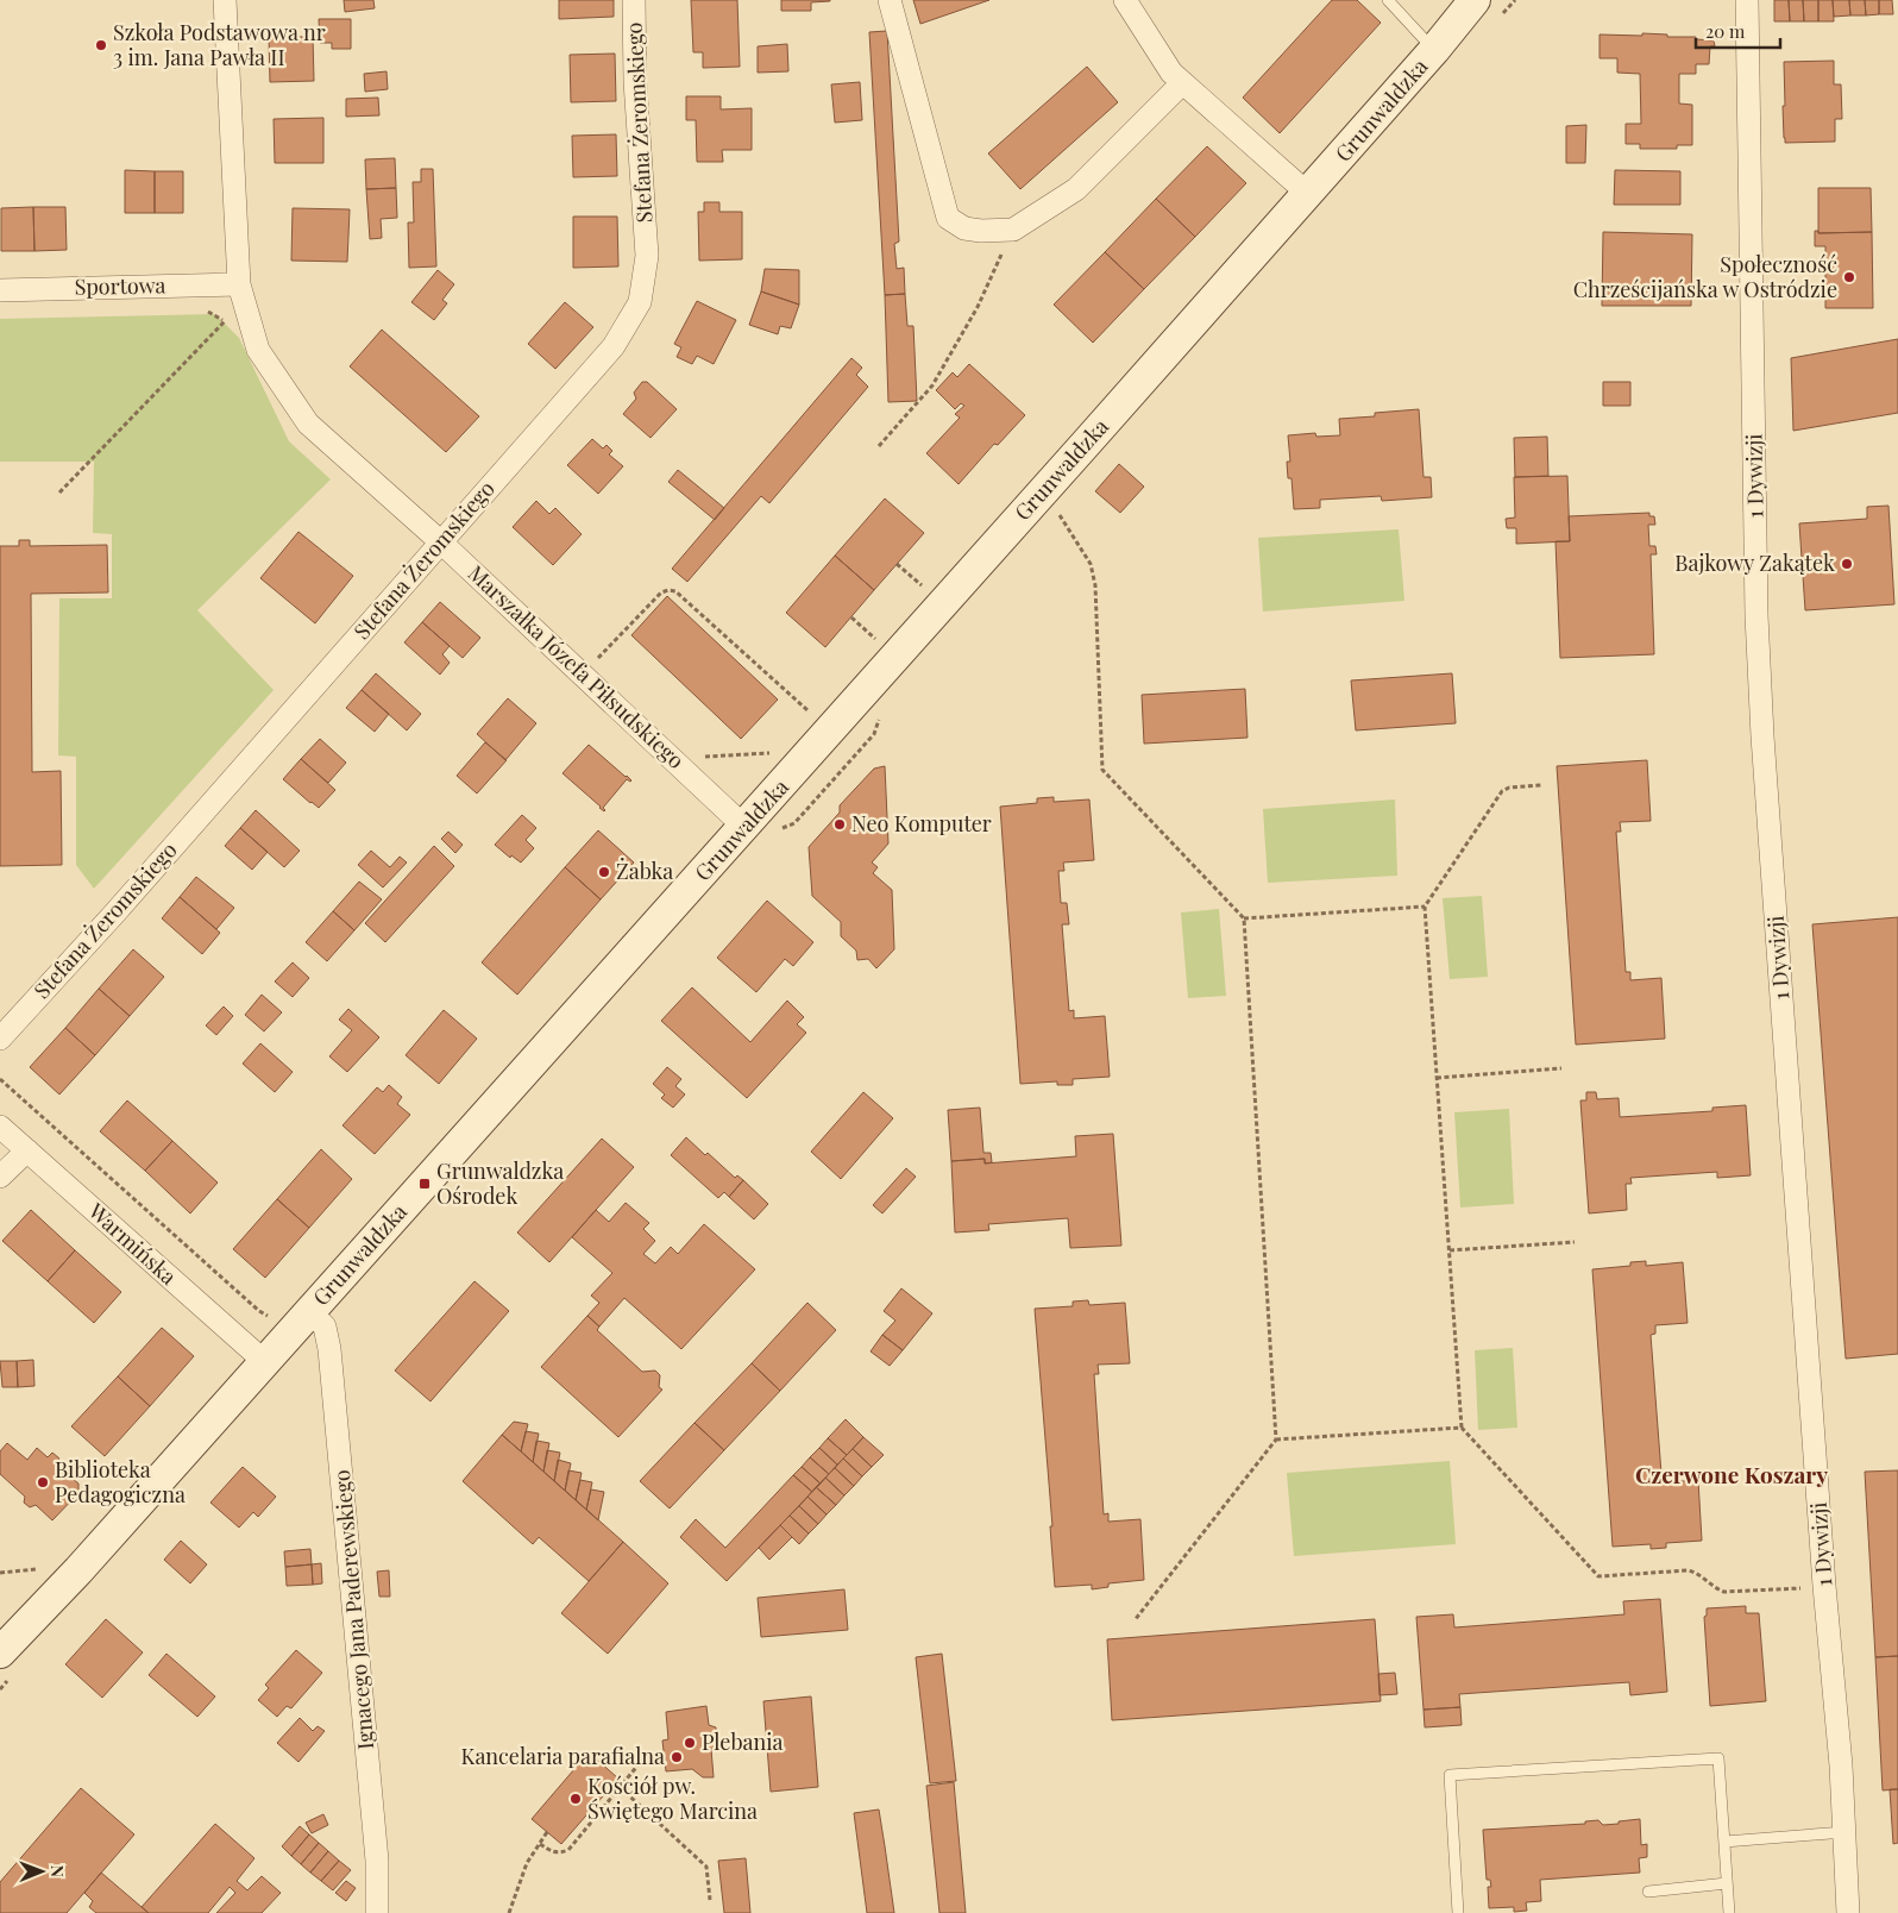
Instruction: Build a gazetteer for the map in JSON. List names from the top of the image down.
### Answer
{
  "streets": {
    "street": [
      "Grunwaldzka",
      "Stefana Żeromskiego",
      "Sportowa",
      "1 Dywizji",
      "Marszałka Józefa Piłsudskiego",
      "Warmińska",
      "Ignacego Jana Paderewskiego"
    ]
  },
  "crossings": [
    ["Grunwaldzka", "Marszałka Józefa Piłsudskiego"],
    ["Grunwaldzka", "Warmińska"],
    ["Grunwaldzka", "Ignacego Jana Paderewskiego"],
    ["Stefana Żeromskiego", "Marszałka Józefa Piłsudskiego"],
    ["Sportowa", "Marszałka Józefa Piłsudskiego"]
  ],
  "districts": ["Czerwone Koszary"],
  "places": {
    "other": [
      "Szkoła Podstawowa nr 3 im. Jana Pawła II",
      "Społeczność Chrześcijańska w Ostródzie",
      "Bajkowy Zakątek",
      "Neo Komputer",
      "Żabka",
      "Biblioteka Pedagogiczna",
      "Plebania",
      "Kancelaria parafialna",
      "Kościół pw. Świętego Marcina"
    ],
    "transit": ["Grunwaldzka Ośrodek"]
  },
  "scale_bar": "20 m",
  "north": "right"
}
